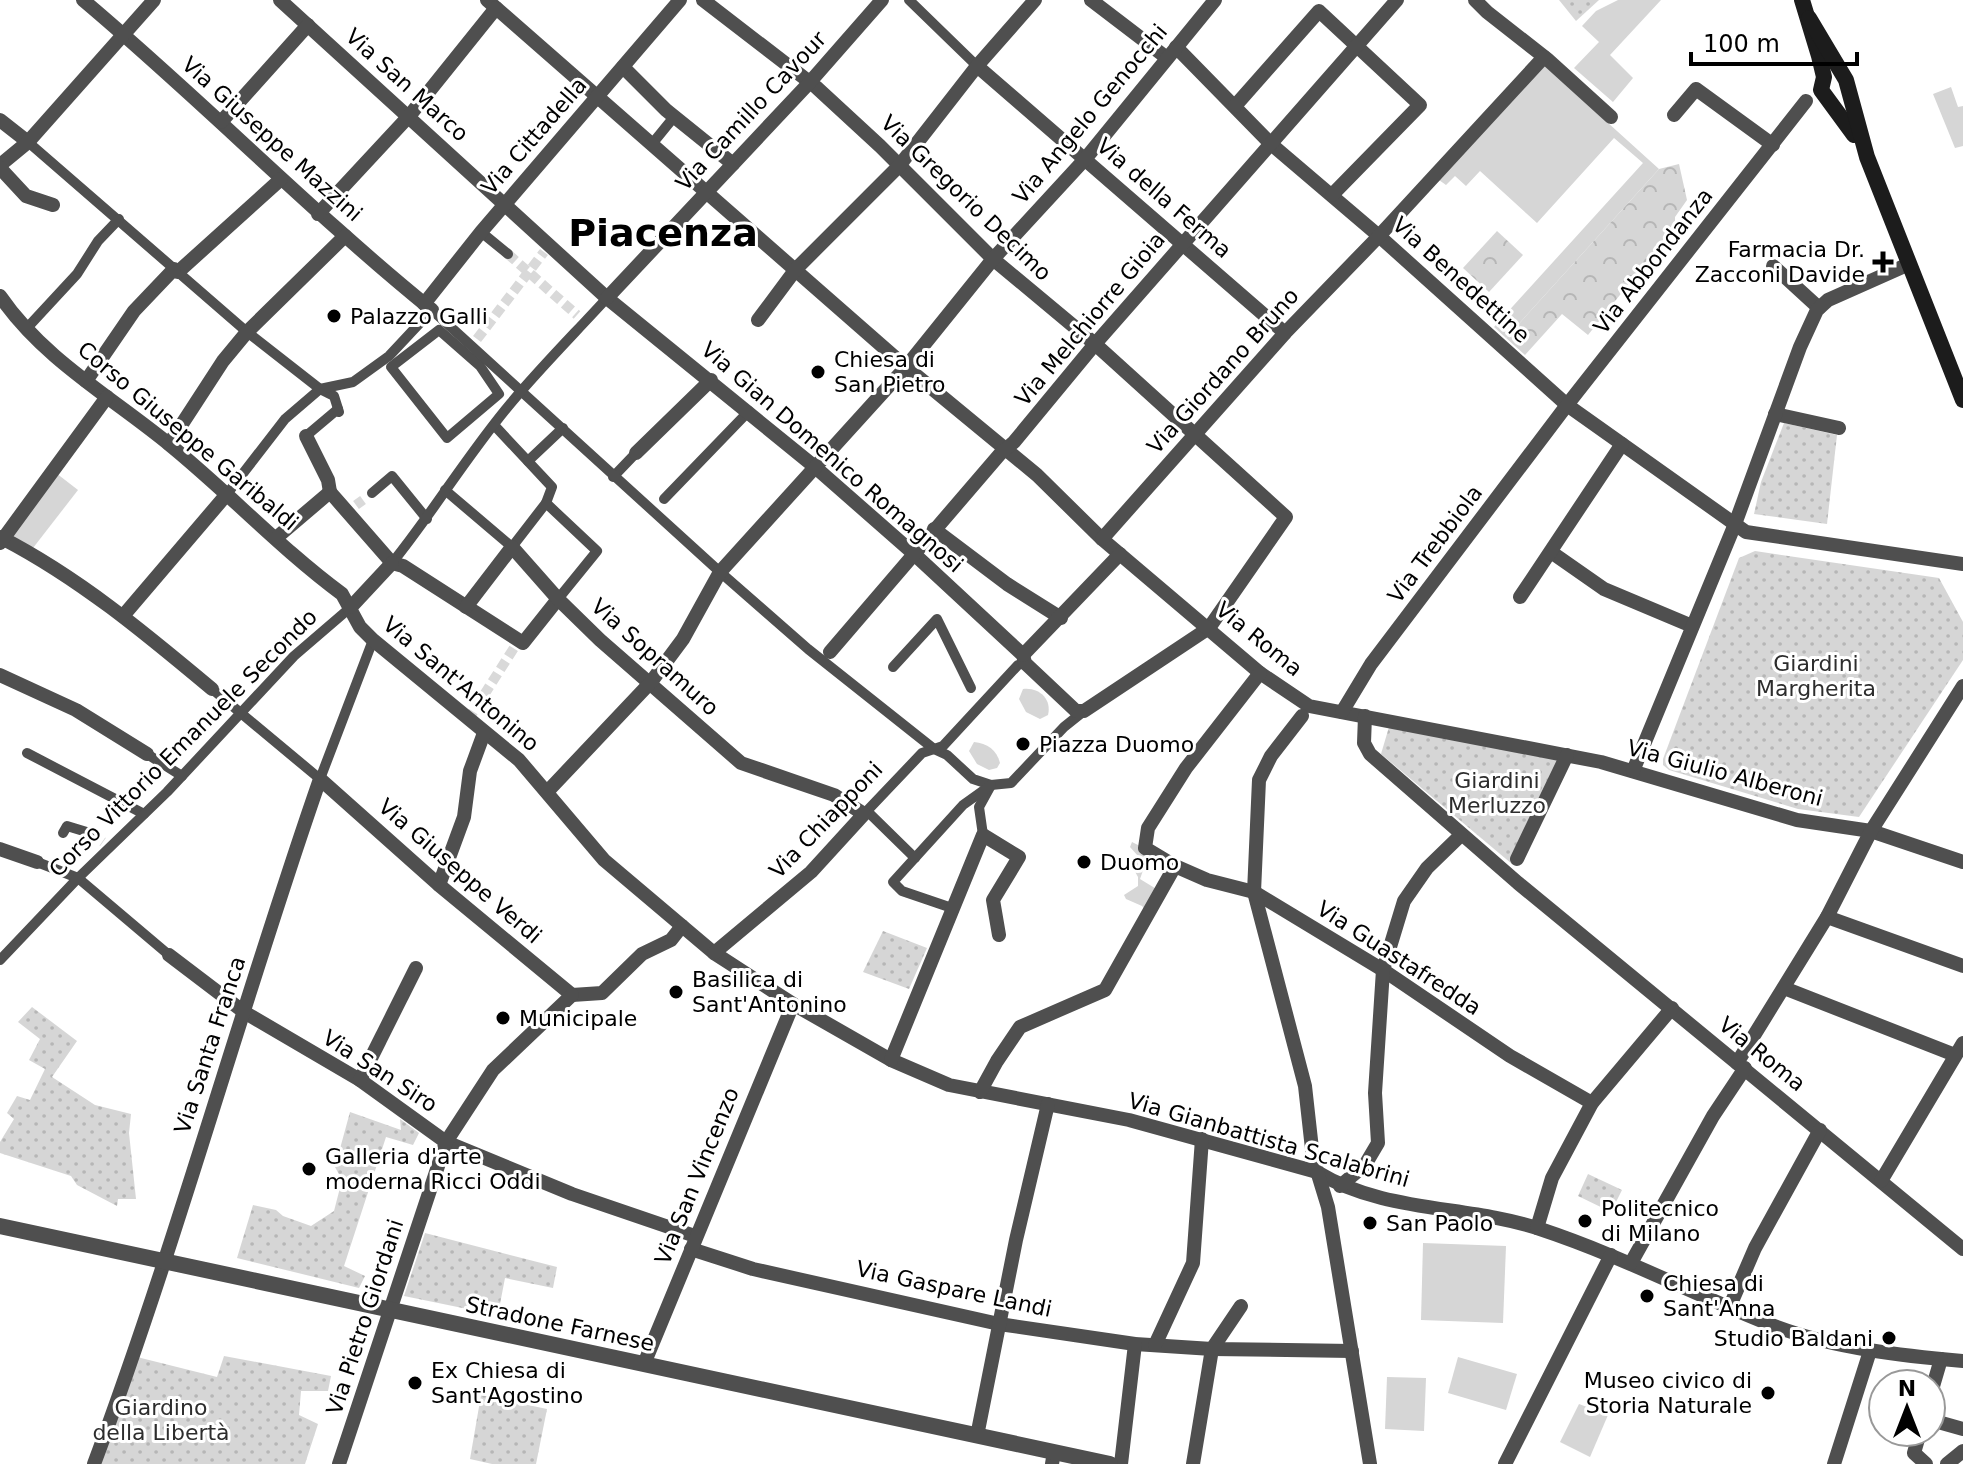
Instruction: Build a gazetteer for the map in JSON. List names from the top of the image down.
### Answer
{
  "streets": {
    "street": [
      "Via San Marco",
      "Via Camillo Cavour",
      "Via Angelo Genocchi",
      "Via Cittadella",
      "Via Giuseppe Mazzini",
      "Via Gregorio Decimo",
      "Via della Ferma",
      "Via Abbondanza",
      "Via Benedettine",
      "Via Melchiorre Gioia",
      "Via Giordano Bruno",
      "Corso Giuseppe Garibaldi",
      "Via Gian Domenico Romagnosi",
      "Via Trebbiola",
      "Via Roma",
      "Via Sopramuro",
      "Via Sant'Antonino",
      "Corso Vittorio Emanuele Secondo",
      "Via Giulio Alberoni",
      "Via Chiapponi",
      "Via Giuseppe Verdi",
      "Via Guastafredda",
      "Via Santa Franca",
      "Via San Siro",
      "Via Gianbattista Scalabrini",
      "Via San Vincenzo",
      "Via Gaspare Landi",
      "Via Pietro Giordani",
      "Stradone Farnese"
    ]
  },
  "crossings": [
    ["Via San Marco", "Via Cittadella"],
    ["Via San Marco", "Via Gian Domenico Romagnosi"],
    ["Via Camillo Cavour", "Via Gregorio Decimo"],
    ["Via Camillo Cavour", "Via Gian Domenico Romagnosi"],
    ["Via Camillo Cavour", "Via Roma"],
    ["Via Camillo Cavour", "Corso Vittorio Emanuele Secondo"],
    ["Via Angelo Genocchi", "Via Gregorio Decimo"],
    ["Via Angelo Genocchi", "Via della Ferma"],
    ["Via Angelo Genocchi", "Via Benedettine"],
    ["Via Angelo Genocchi", "Via Gian Domenico Romagnosi"],
    ["Via Angelo Genocchi", "Via Roma"],
    ["Via Angelo Genocchi", "Via Sopramuro"],
    ["Via Angelo Genocchi", "Via Sant'Antonino"],
    ["Via Cittadella", "Via Giuseppe Mazzini"],
    ["Via Cittadella", "Via Roma"],
    ["Via Gregorio Decimo", "Via Melchiorre Gioia"],
    ["Via Gregorio Decimo", "Via Giordano Bruno"],
    ["Via Gregorio Decimo", "Via Roma"],
    ["Via della Ferma", "Via Melchiorre Gioia"],
    ["Via della Ferma", "Via Giordano Bruno"],
    ["Via Abbondanza", "Via Benedettine"],
    ["Via Abbondanza", "Via Trebbiola"],
    ["Via Benedettine", "Via Melchiorre Gioia"],
    ["Via Benedettine", "Via Giordano Bruno"],
    ["Via Benedettine", "Via Trebbiola"],
    ["Via Melchiorre Gioia", "Via Gian Domenico Romagnosi"],
    ["Via Melchiorre Gioia", "Via Roma"],
    ["Via Giordano Bruno", "Via Roma"],
    ["Corso Giuseppe Garibaldi", "Via Sant'Antonino"],
    ["Corso Giuseppe Garibaldi", "Corso Vittorio Emanuele Secondo"],
    ["Via Trebbiola", "Via Roma"],
    ["Via Roma", "Via Giulio Alberoni"],
    ["Via Roma", "Via Guastafredda"],
    ["Via Sopramuro", "Corso Vittorio Emanuele Secondo"],
    ["Via Sopramuro", "Via Chiapponi"],
    ["Via Sant'Antonino", "Corso Vittorio Emanuele Secondo"],
    ["Via Sant'Antonino", "Via Santa Franca"],
    ["Via Sant'Antonino", "Via Gianbattista Scalabrini"],
    ["Corso Vittorio Emanuele Secondo", "Via San Siro"],
    ["Via Chiapponi", "Via Gianbattista Scalabrini"],
    ["Via Giuseppe Verdi", "Via Santa Franca"],
    ["Via Giuseppe Verdi", "Via Pietro Giordani"],
    ["Via Santa Franca", "Via San Siro"],
    ["Via Santa Franca", "Stradone Farnese"],
    ["Via San Siro", "Via San Vincenzo"],
    ["Via San Siro", "Via Gaspare Landi"],
    ["Via San Siro", "Via Pietro Giordani"],
    ["Via Gianbattista Scalabrini", "Via San Vincenzo"],
    ["Via San Vincenzo", "Via Gaspare Landi"],
    ["Via San Vincenzo", "Stradone Farnese"],
    ["Via Pietro Giordani", "Stradone Farnese"]
  ],
  "districts": ["Piacenza"],
  "parks": ["Giardini Margherita", "Giardini Merluzzo", "Giardino della Libertà"],
  "places": {
    "health": ["Farmacia Dr. Zacconi Davide"],
    "other": [
      "Palazzo Galli",
      "Chiesa di San Pietro",
      "Piazza Duomo",
      "Duomo",
      "Basilica di Sant'Antonino",
      "Municipale",
      "Galleria d'arte moderna Ricci Oddi",
      "Politecnico di Milano",
      "San Paolo",
      "Chiesa di Sant'Anna",
      "Studio Baldani",
      "Ex Chiesa di Sant'Agostino",
      "Museo civico di Storia Naturale"
    ]
  },
  "scale_bar": "100 m",
  "north": "top"
}
